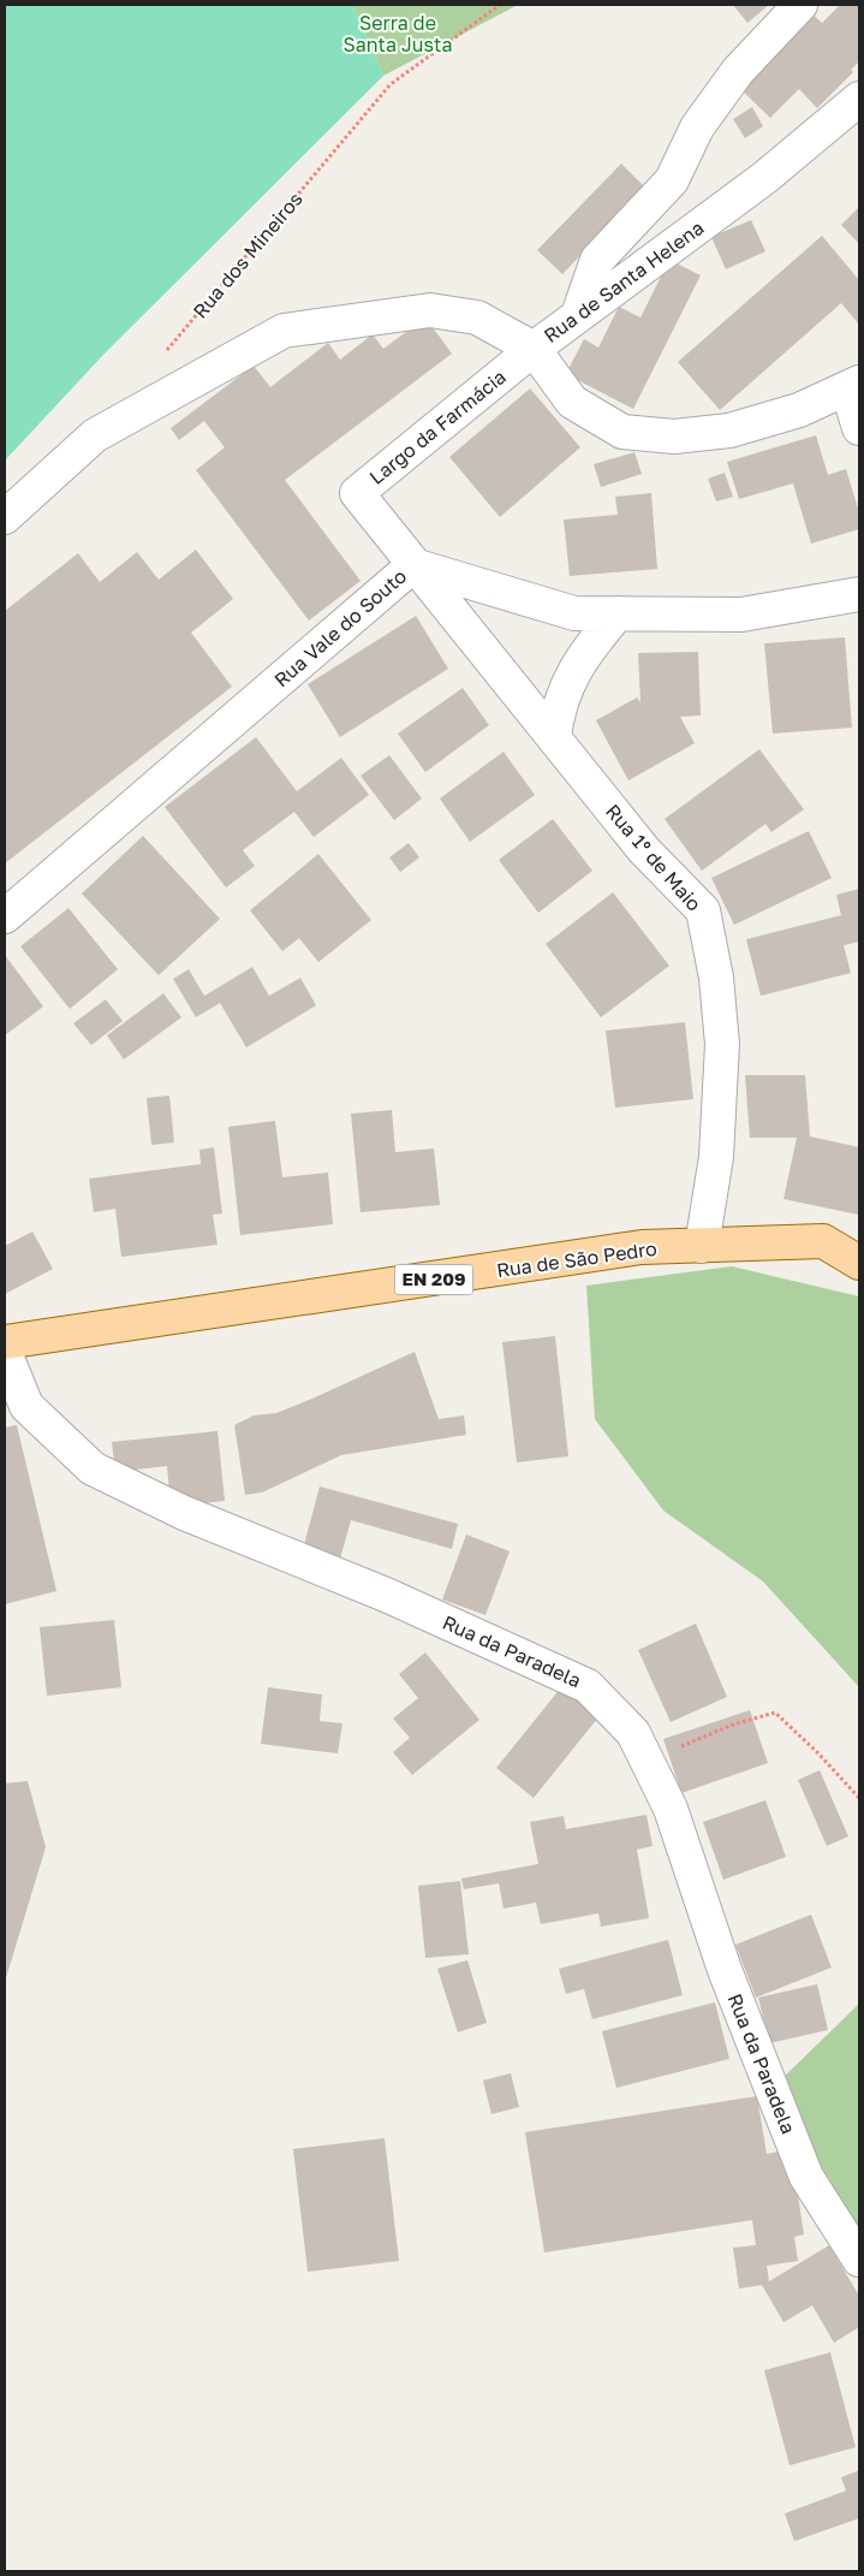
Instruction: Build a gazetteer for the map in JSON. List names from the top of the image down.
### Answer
{
  "streets": {
    "main road": ["Rua de São Pedro", "EN 209"],
    "street": [
      "Rua de Santa Helena",
      "Largo da Farmácia",
      "Rua Vale do Souto",
      "Rua 1º de Maio",
      "Rua da Paradela"
    ],
    "path": ["Rua dos Mineiros"]
  },
  "crossings": [
    ["Rua de Santa Helena", "Largo da Farmácia"],
    ["Largo da Farmácia", "Rua Vale do Souto"],
    ["Largo da Farmácia", "Rua 1º de Maio"],
    ["Rua Vale do Souto", "Rua 1º de Maio"],
    ["Rua 1º de Maio", "Rua de São Pedro"],
    ["Rua de São Pedro", "Rua da Paradela"]
  ],
  "parks": ["Serra de Santa Justa"]
}
